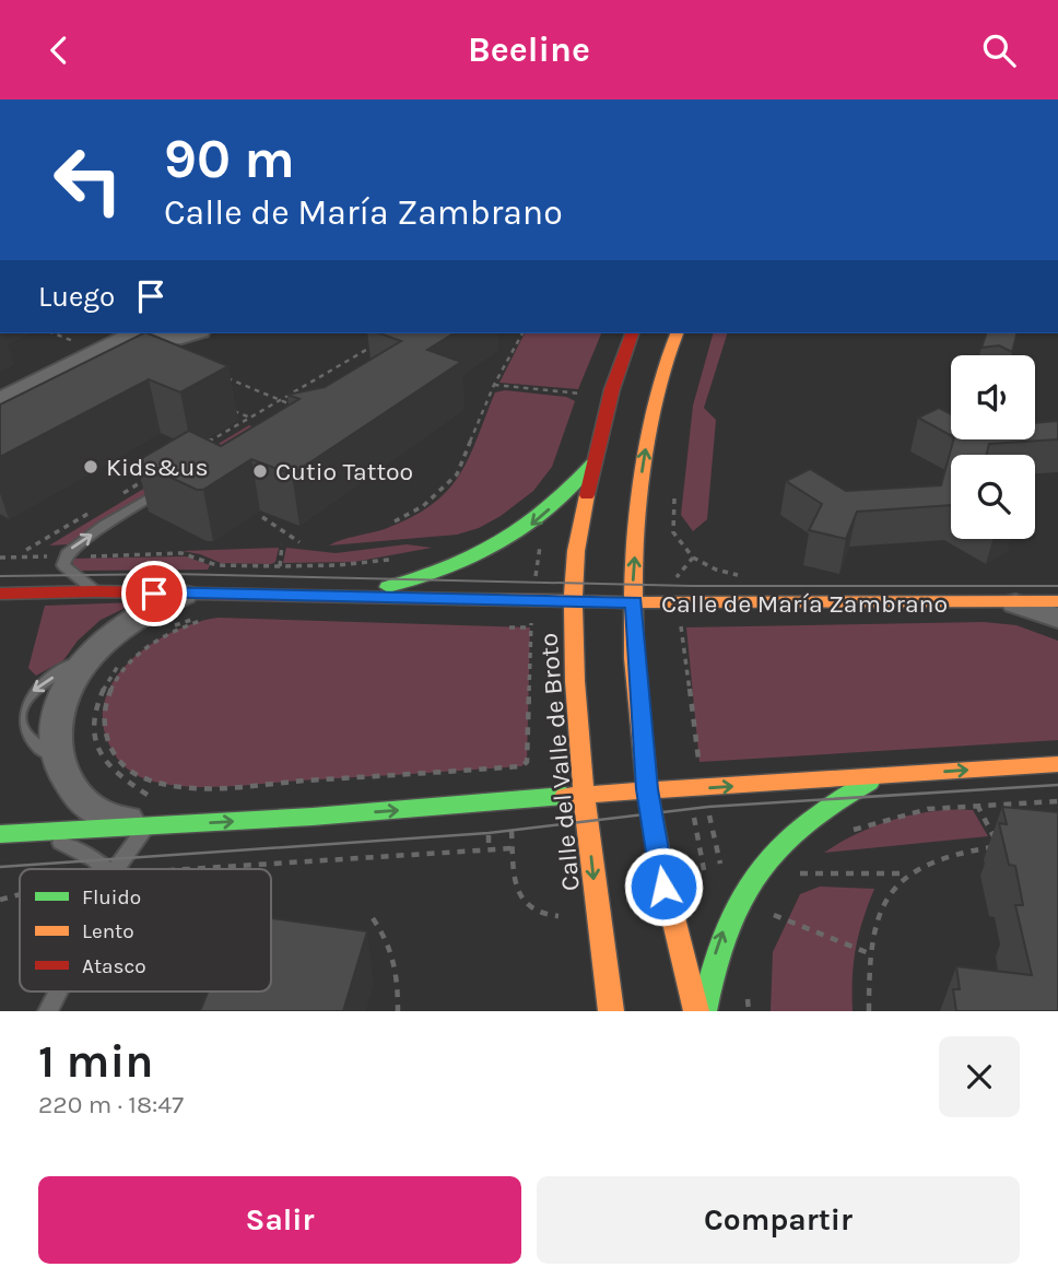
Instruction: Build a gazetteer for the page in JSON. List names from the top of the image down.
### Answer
{
  "streets": {
    "main road": ["Calle de María Zambrano", "Calle del Valle de Broto"]
  },
  "crossings": [
    ["Calle de María Zambrano", "Calle del Valle de Broto"]
  ],
  "places": ["Kids&us", "Cutio Tattoo"],
  "legend": ["Fluido", "Lento", "Atasco"],
  "page": {
    "header": "Beeline",
    "turn": ["90 m", "Calle de María Zambrano"],
    "then": "Luego",
    "heading": ["1 min", "220 m · 18:47"],
    "buttons": ["Salir", "Compartir"]
  }
}
